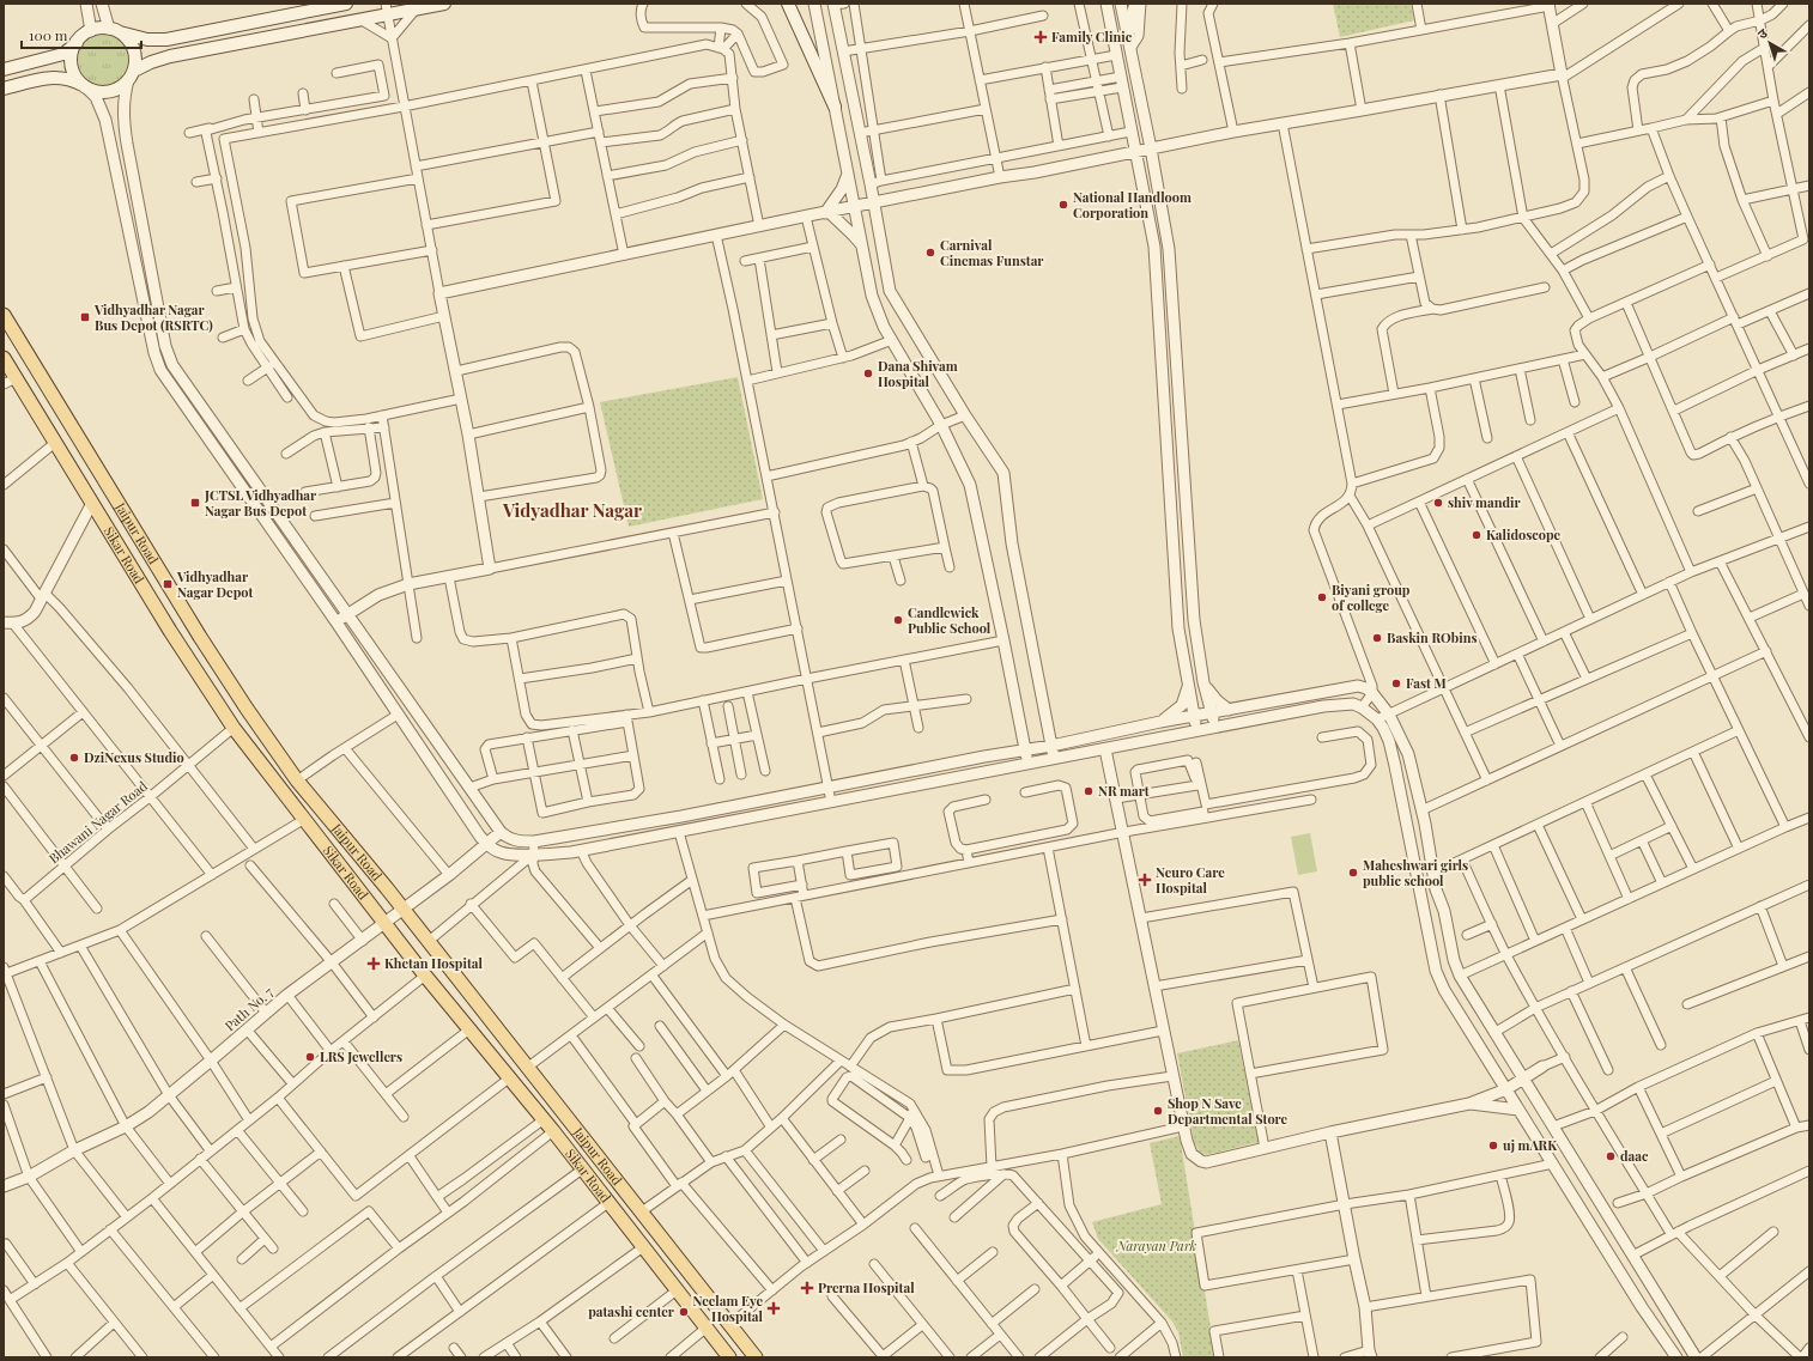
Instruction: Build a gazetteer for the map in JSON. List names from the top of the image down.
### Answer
{
  "streets": {
    "main road": ["Jaipur Road", "Sikar Road"],
    "street": ["Bhawani Nagar Road", "Path No. 7"]
  },
  "crossings": [
    ["Jaipur Road", "Path No. 7"],
    ["Sikar Road", "Bhawani Nagar Road"],
    ["Sikar Road", "Path No. 7"]
  ],
  "districts": ["Vidyadhar Nagar"],
  "parks": ["Narayan Park"],
  "places": {
    "health": [
      "Family Clinic",
      "Neuro Care Hospital",
      "Khetan Hospital",
      "Prerna Hospital",
      "Neelam Eye Hospital"
    ],
    "other": [
      "National Handloom Corporation",
      "Carnival Cinemas Funstar",
      "Dana Shivam Hospital",
      "shiv mandir",
      "Kalidoscope",
      "Biyani group of college",
      "Candlewick Public School",
      "Baskin RObins",
      "Fast M",
      "DziNexus Studio",
      "NR mart",
      "Maheshwari girls public school",
      "LRS Jewellers",
      "Shop N Save Departmental Store",
      "uj mARK",
      "daac",
      "patashi center"
    ],
    "transit": ["Vidhyadhar Nagar Bus Depot (RSRTC)", "JCTSL Vidhyadhar Nagar Bus Depot", "Vidhyadhar Nagar Depot"]
  },
  "scale_bar": "100 m",
  "north": "top left"
}
